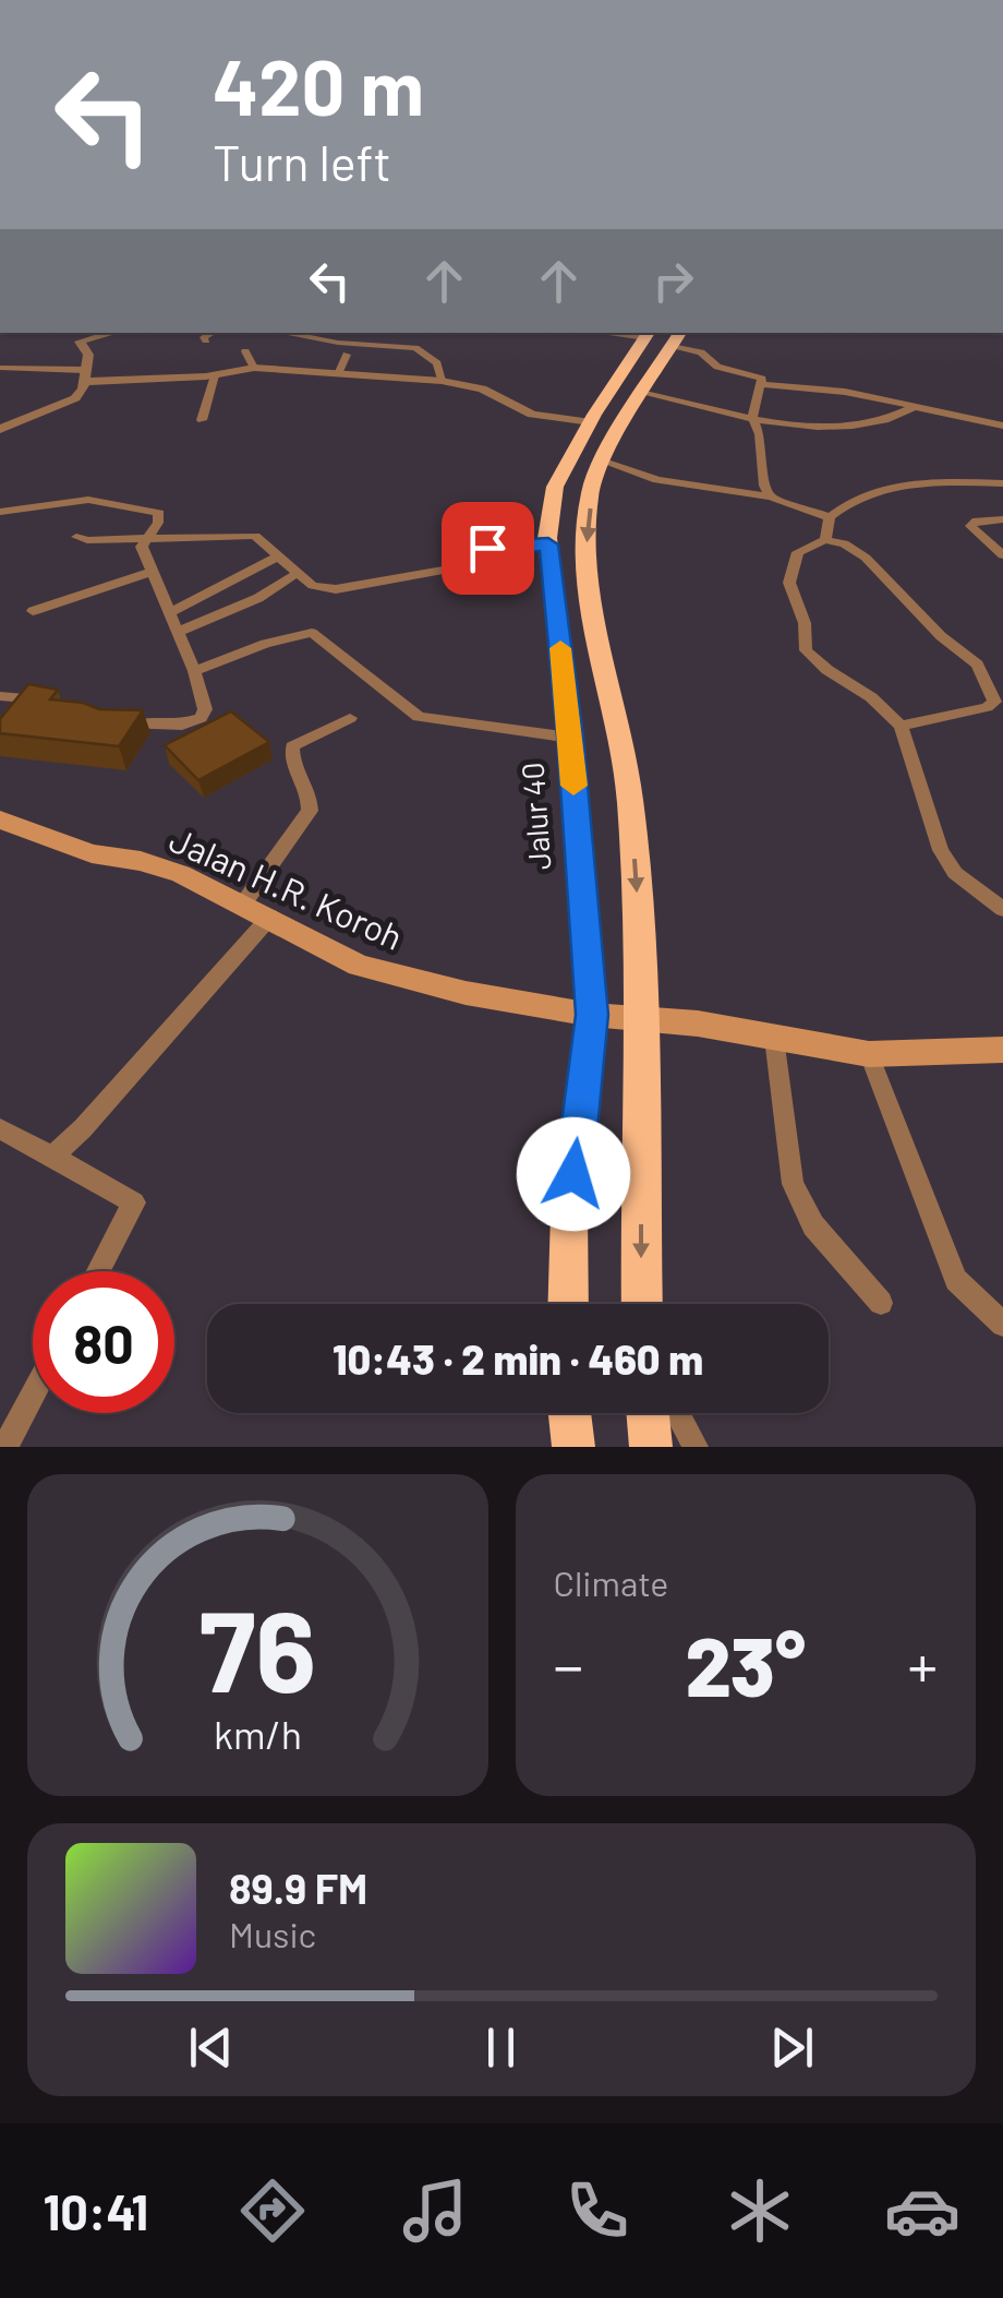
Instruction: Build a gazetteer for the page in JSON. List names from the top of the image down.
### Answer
{
  "streets": {
    "highway": ["Jalur 40"],
    "main road": ["Jalan H.R. Koroh"]
  },
  "crossings": [
    ["Jalur 40", "Jalan H.R. Koroh"]
  ],
  "page": {
    "turn": ["420 m", "Turn left"],
    "limit": "80",
    "trip": "10:43 · 2 min · 460 m",
    "tile": "Climate",
    "heat": ["−", "23°", "+"],
    "song": ["89.9 FM", "Music"],
    "tabs": "10:41",
    "gauge": ["76", "km/h"]
  }
}
